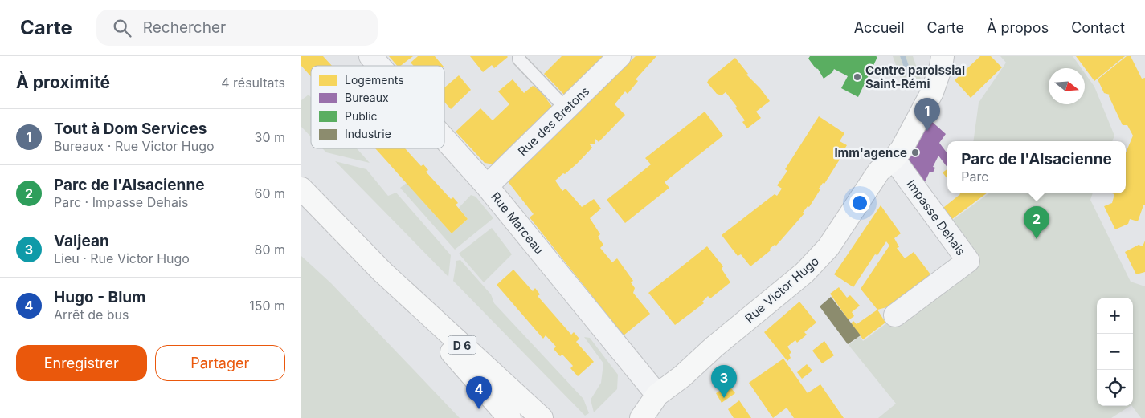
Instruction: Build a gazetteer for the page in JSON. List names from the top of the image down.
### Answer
{
  "streets": {
    "main road": ["Rue Victor Hugo", "D 6"],
    "street": ["Rue des Bretons", "Impasse Dehais", "Rue Marceau"]
  },
  "crossings": [
    ["Rue des Bretons", "Rue Marceau"],
    ["Impasse Dehais", "Rue Victor Hugo"],
    ["Rue Marceau", "Rue Victor Hugo"]
  ],
  "places": ["Centre paroissial Saint-Rémi", "Imm'agence"],
  "legend": [
    "Logements",
    "Bureaux",
    "Public",
    "Industrie"
  ],
  "north": "right",
  "page": {
    "header": "Carte",
    "search": "Rechercher",
    "nav": [
      "Accueil",
      "Carte",
      "À propos",
      "Contact"
    ],
    "heading": ["À proximité", "4 résultats"],
    "pins": [
      "1",
      "2",
      "3",
      "4"
    ],
    "list": [
      {
        "mark": "1",
        "name": "Tout à Dom Services",
        "note": "Bureaux · Rue Victor Hugo",
        "value": "30 m"
      },
      {
        "mark": "2",
        "name": "Parc de l'Alsacienne",
        "note": "Parc · Impasse Dehais",
        "value": "60 m"
      },
      {
        "mark": "3",
        "name": "Valjean",
        "note": "Lieu · Rue Victor Hugo",
        "value": "80 m"
      },
      {
        "mark": "4",
        "name": "Hugo - Blum",
        "note": "Arrêt de bus",
        "value": "150 m"
      }
    ],
    "popup": ["Parc de l'Alsacienne", "Parc"],
    "map_buttons": ["+", "−"],
    "buttons": ["Enregistrer", "Partager"]
  }
}
